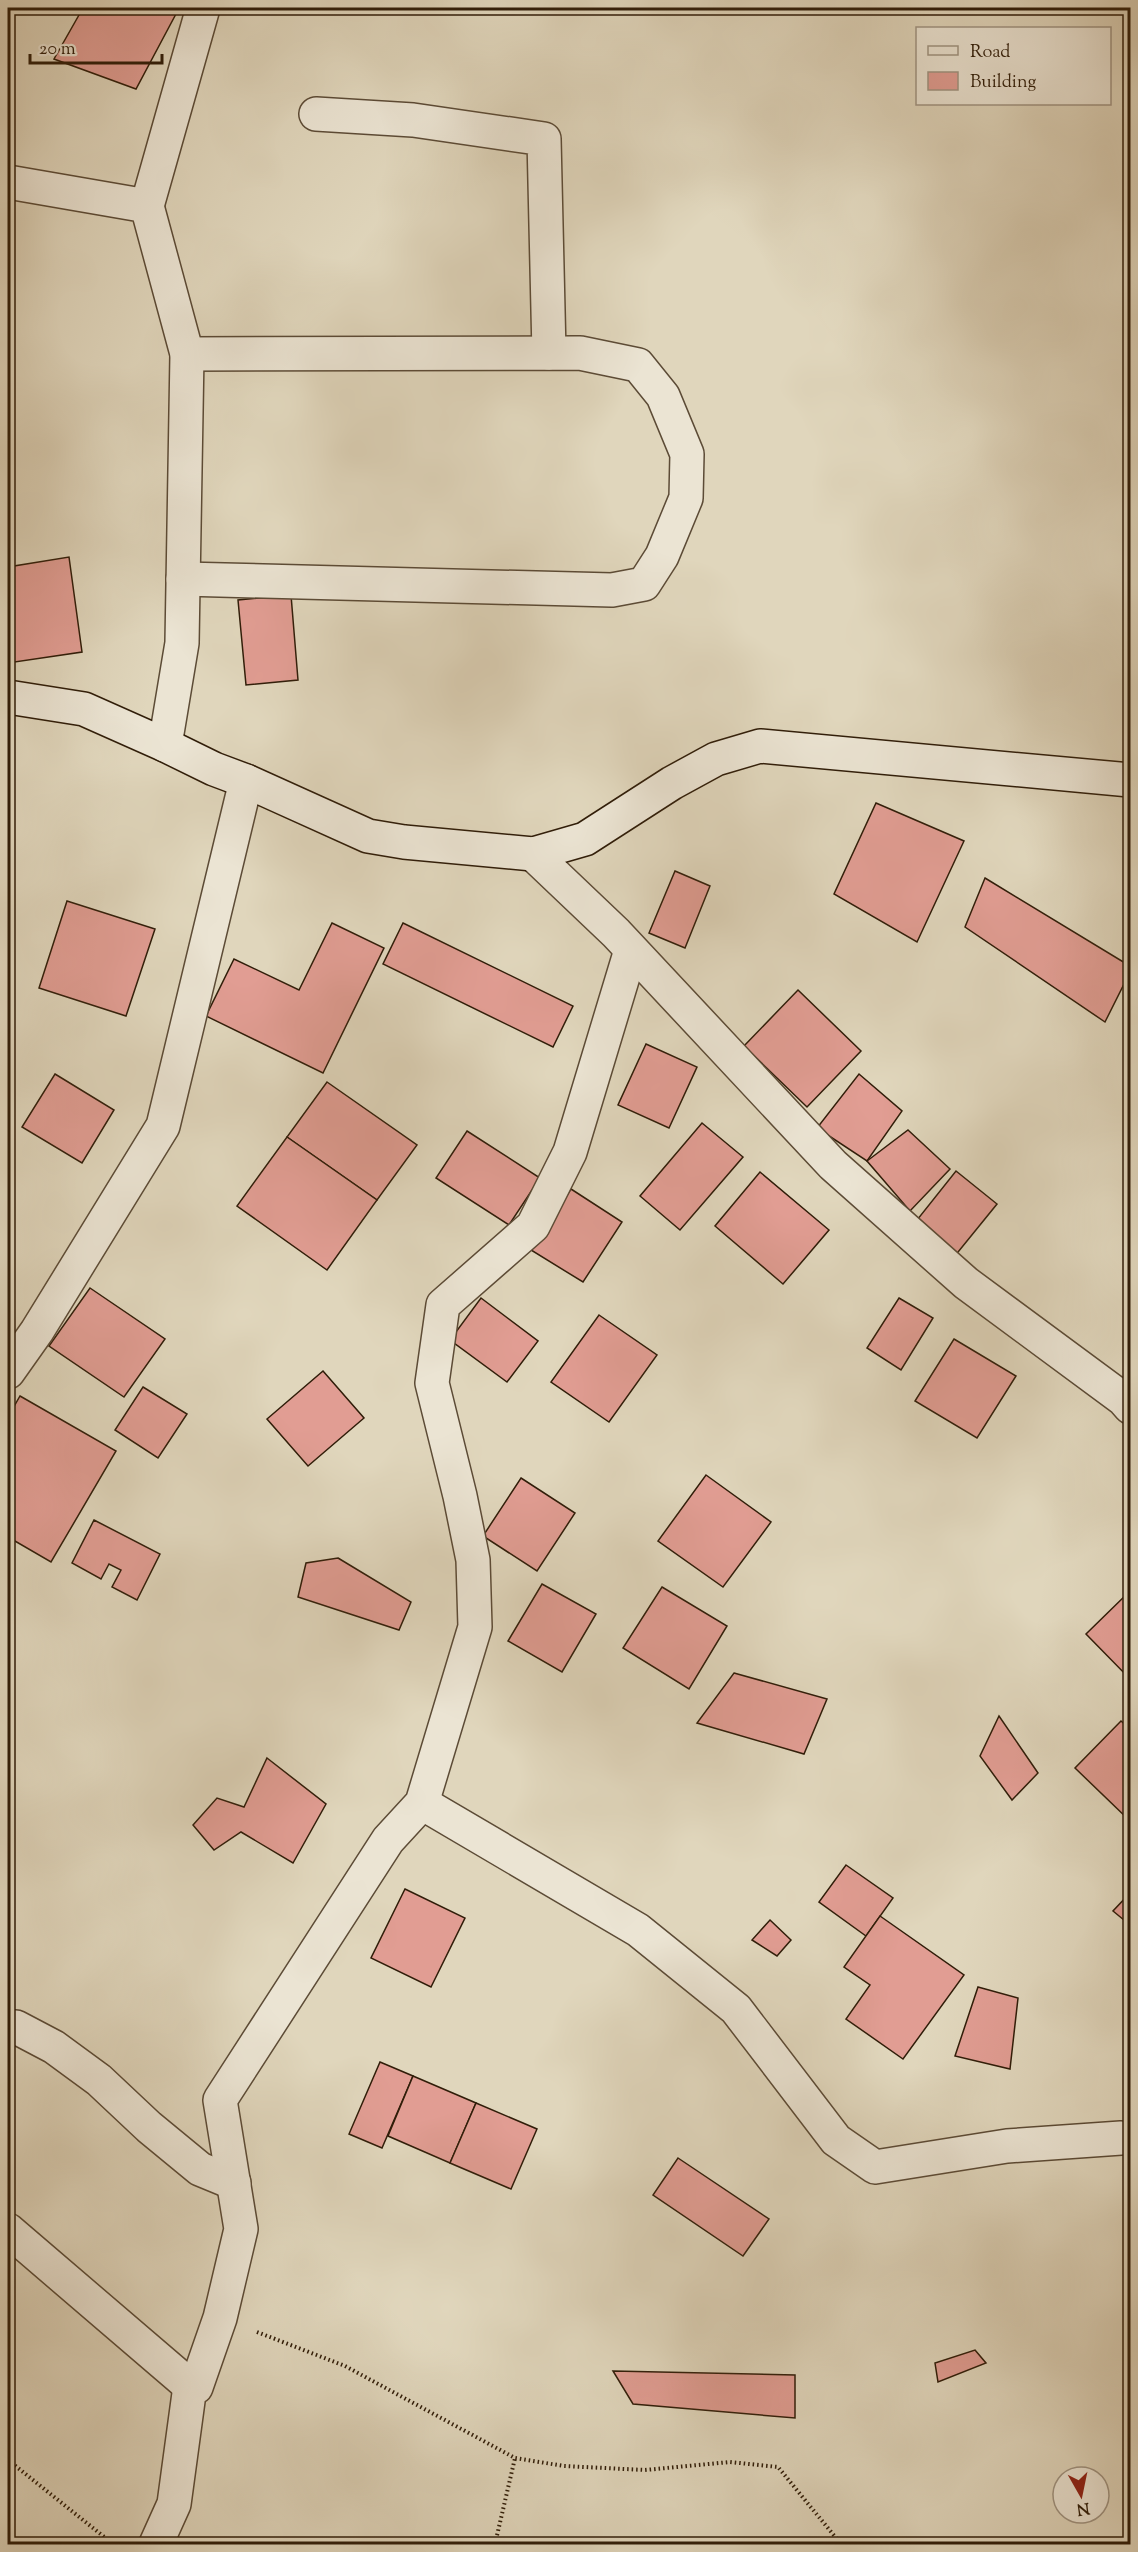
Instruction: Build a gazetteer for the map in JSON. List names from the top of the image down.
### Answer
{
  "legend": ["Road", "Building"],
  "scale_bar": "20 m",
  "north": "bottom"
}
